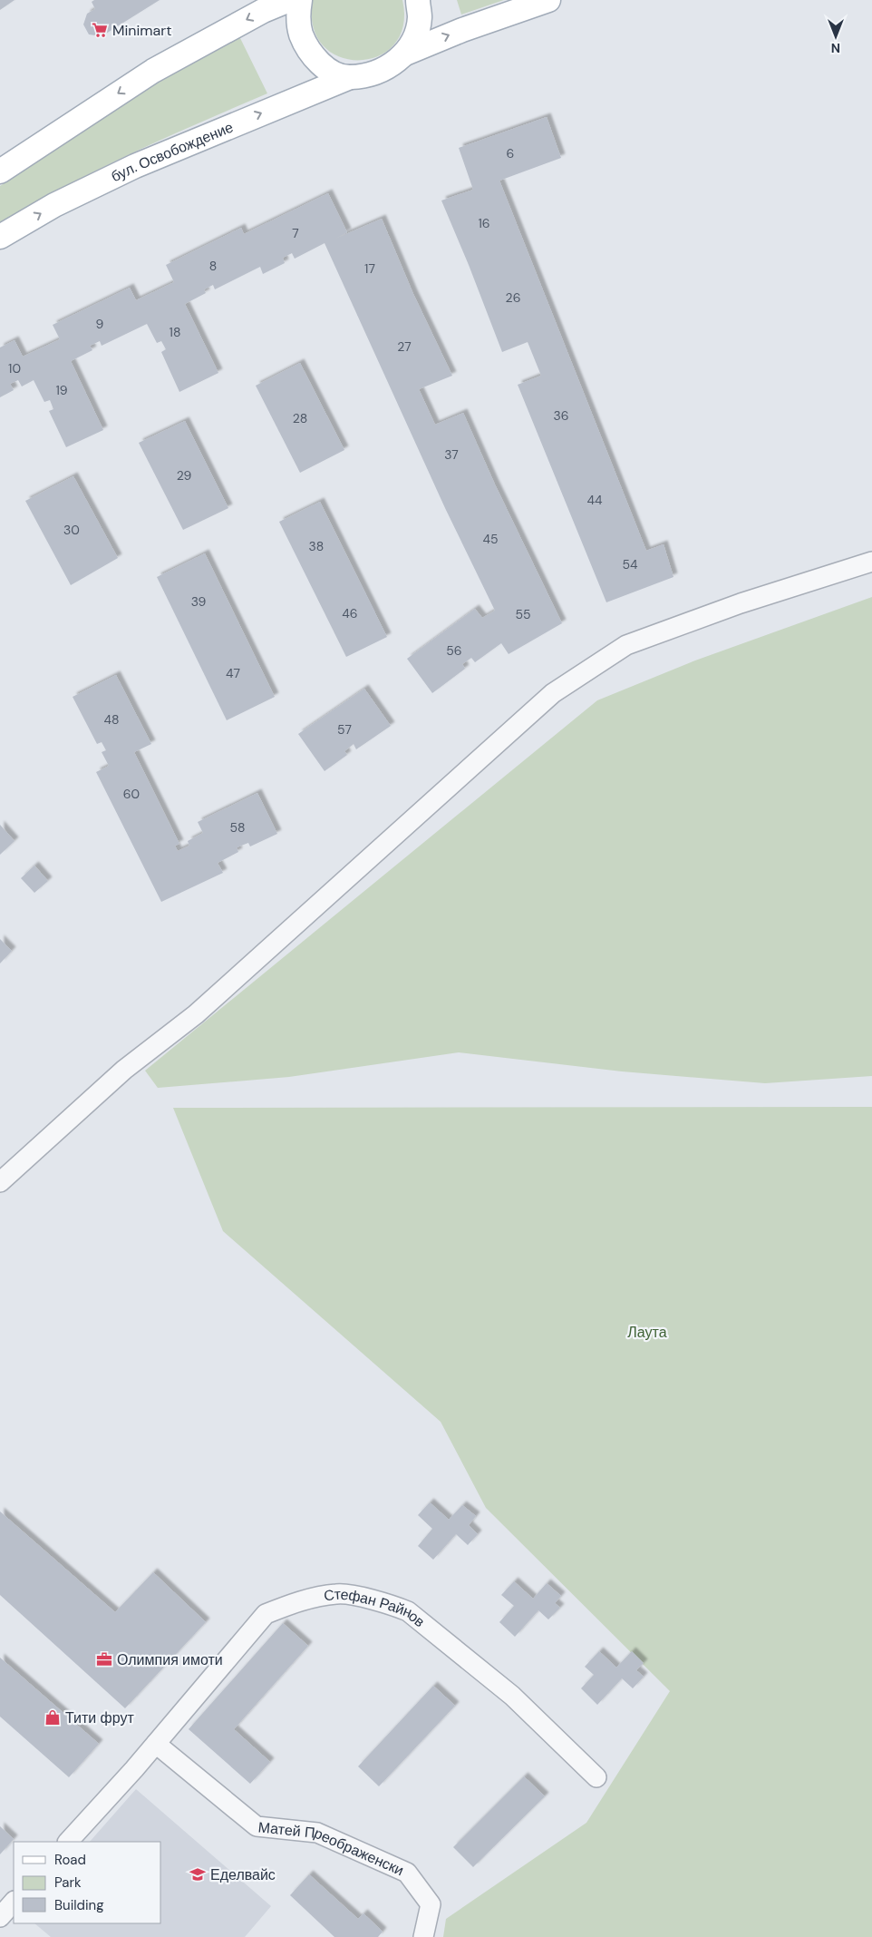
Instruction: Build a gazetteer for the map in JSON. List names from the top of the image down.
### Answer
{
  "streets": {
    "main road": ["бул. Освобождение"],
    "street": ["Стефан Райнов", "Матей Преображенски"]
  },
  "crossings": [
    ["Стефан Райнов", "Матей Преображенски"]
  ],
  "parks": ["Лаута"],
  "places": {
    "supermarket": ["Minimart"],
    "office": ["Олимпия имоти"],
    "shop": ["Тити фрут"],
    "school or university": ["Еделвайс"]
  },
  "house_numbers": [
    "6",
    "16",
    "7",
    "8",
    "17",
    "26",
    "9",
    "18",
    "27",
    "10",
    "19",
    "36",
    "28",
    "37",
    "29",
    "44",
    "30",
    "45",
    "38",
    "54",
    "39",
    "46",
    "55",
    "56",
    "47",
    "48",
    "57",
    "60",
    "58"
  ],
  "legend": ["Road", "Park", "Building"],
  "north": "bottom"
}
